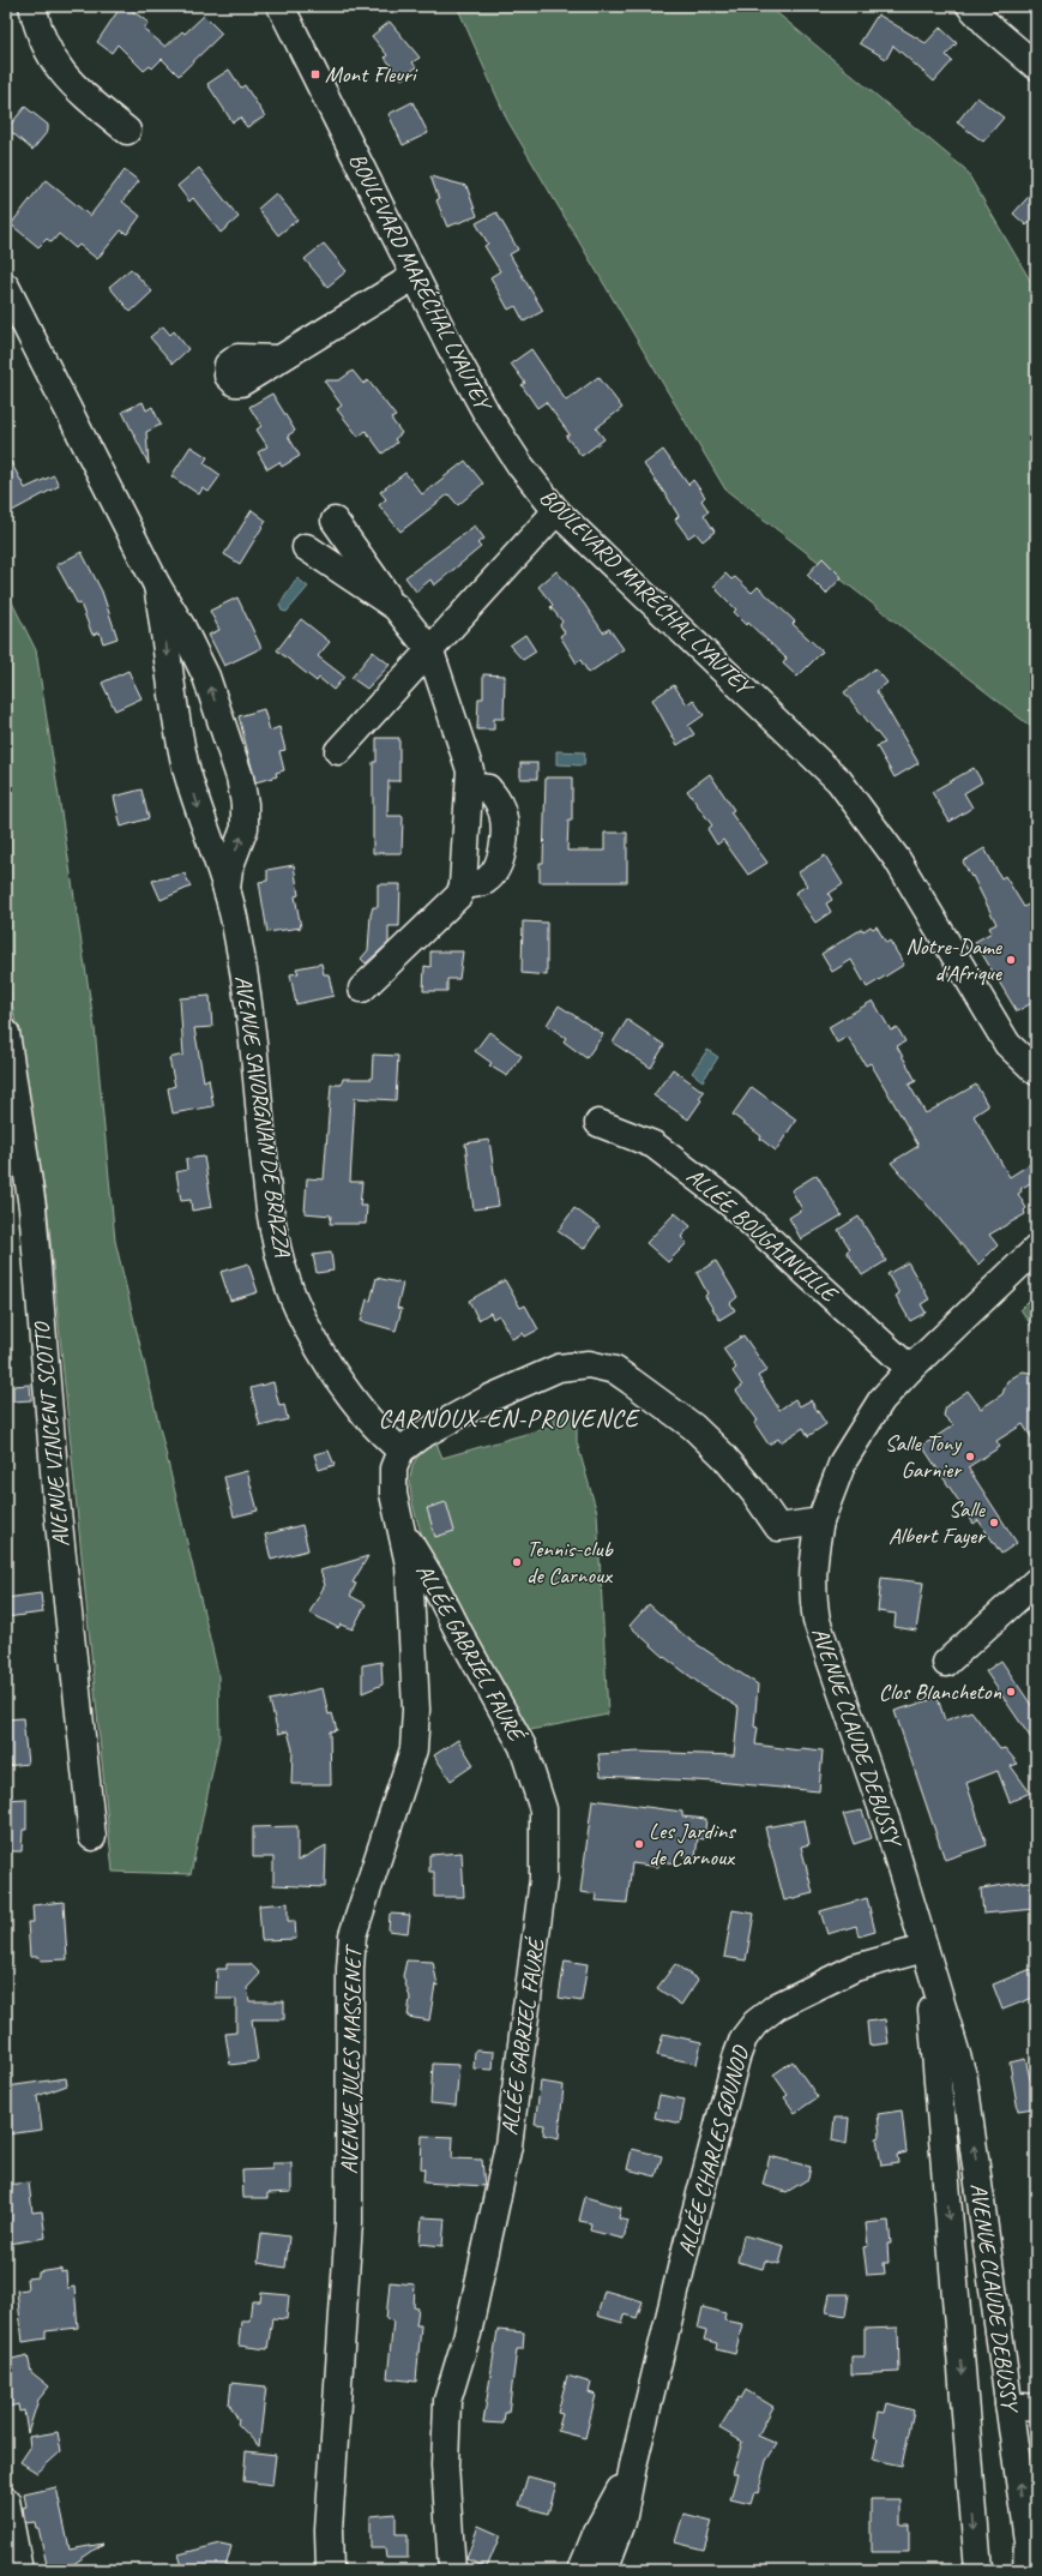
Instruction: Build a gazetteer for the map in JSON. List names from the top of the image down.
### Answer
{
  "streets": {
    "street": [
      "BOULEVARD MARÉCHAL LYAUTEY",
      "AVENUE SAVORGNAN DE BRAZZA",
      "ALLÉE BOUGAINVILLE",
      "AVENUE VINCENT SCOTTO",
      "ALLÉE GABRIEL FAURÉ",
      "AVENUE CLAUDE DEBUSSY",
      "AVENUE JULES MASSENET",
      "ALLÉE CHARLES GOUNOD"
    ]
  },
  "crossings": [
    ["AVENUE SAVORGNAN DE BRAZZA", "AVENUE JULES MASSENET"],
    ["ALLÉE BOUGAINVILLE", "AVENUE CLAUDE DEBUSSY"],
    ["ALLÉE GABRIEL FAURÉ", "AVENUE JULES MASSENET"],
    ["AVENUE CLAUDE DEBUSSY", "ALLÉE CHARLES GOUNOD"]
  ],
  "districts": ["CARNOUX-EN-PROVENCE"],
  "places": {
    "transit": ["Mont Fleuri"],
    "other": [
      "Notre-Dame d'Afrique",
      "Salle Tony Garnier",
      "Salle Albert Fayer",
      "Tennis-club de Carnoux",
      "Clos Blancheton",
      "Les Jardins de Carnoux"
    ]
  }
}
